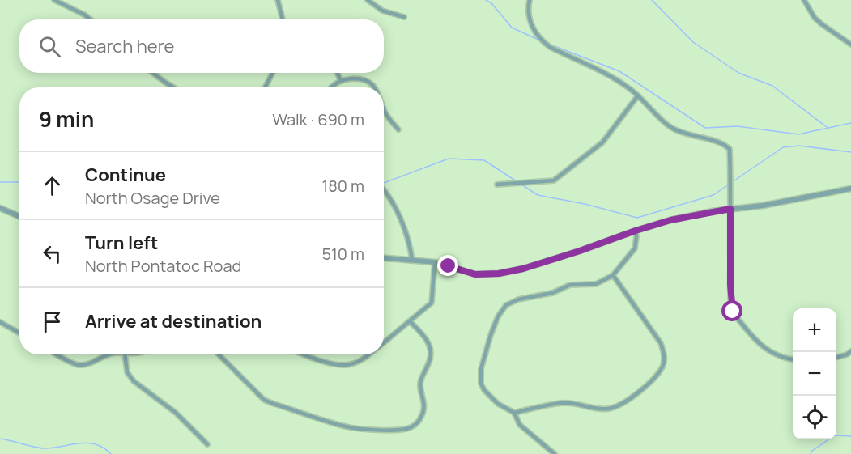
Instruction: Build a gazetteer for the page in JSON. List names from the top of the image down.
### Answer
{
  "page": {
    "search": "Search here",
    "heading": ["9 min", "Walk · 690 m"],
    "list": [
      ["Continue", "North Osage Drive", "180 m"],
      ["Turn left", "North Pontatoc Road", "510 m"],
      "Arrive at destination"
    ],
    "map_buttons": ["+", "−"]
  }
}
